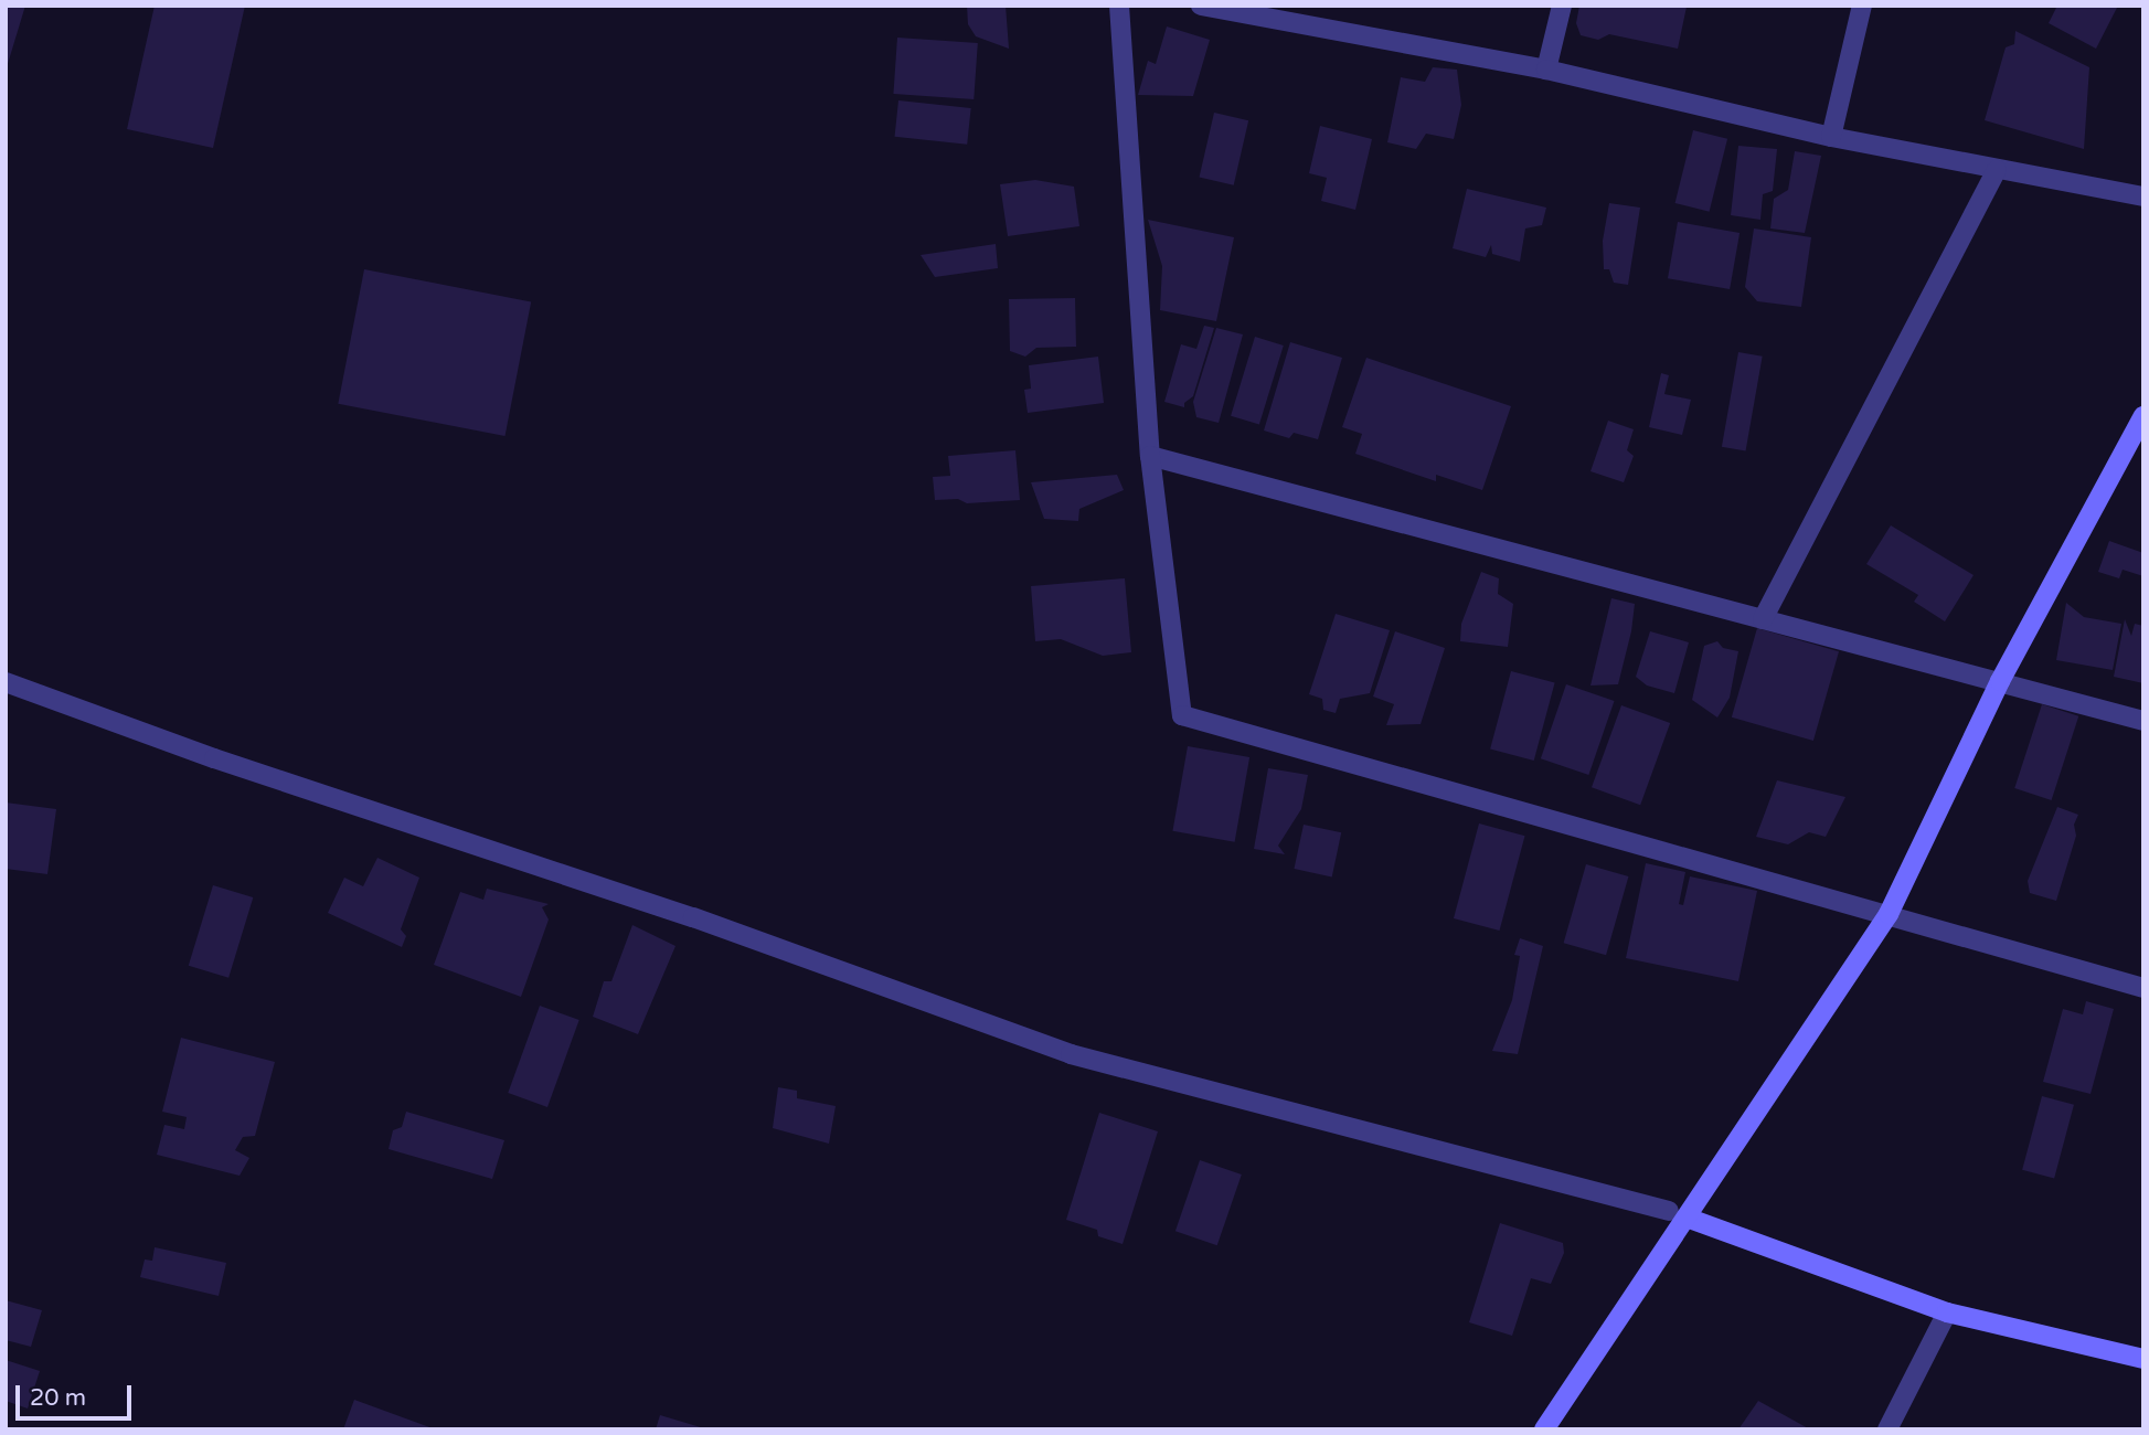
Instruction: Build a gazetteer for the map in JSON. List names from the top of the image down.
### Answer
{
  "scale_bar": "20 m"
}
